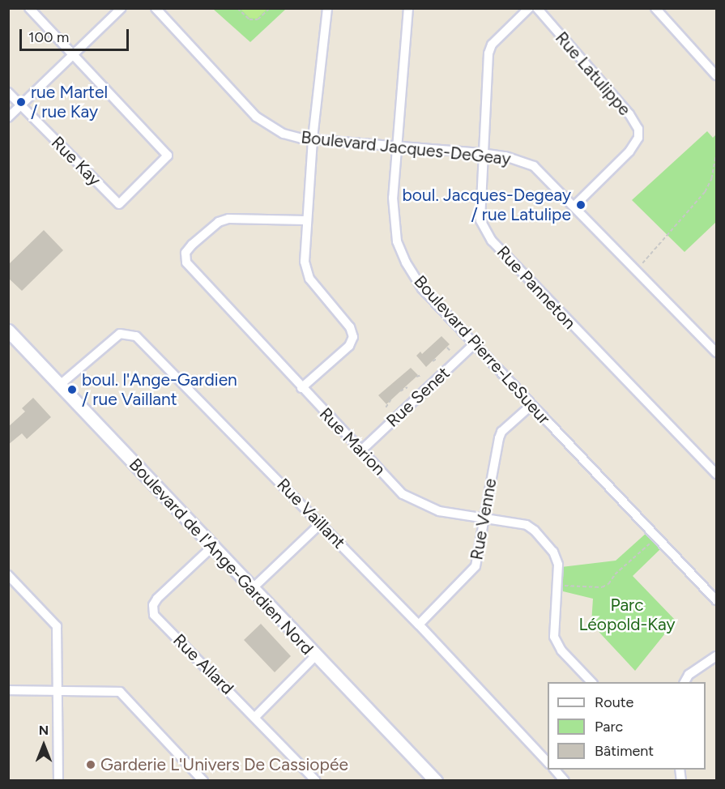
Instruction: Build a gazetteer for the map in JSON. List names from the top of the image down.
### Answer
{
  "streets": {
    "main road": ["Boulevard de l'Ange-Gardien Nord"],
    "street": [
      "Rue Latulippe",
      "Boulevard Jacques-DeGeay",
      "Rue Kay",
      "Rue Panneton",
      "Boulevard Pierre-LeSueur",
      "Rue Senet",
      "Rue Marion",
      "Rue Vaillant",
      "Rue Venne",
      "Rue Allard"
    ]
  },
  "crossings": [
    ["Rue Latulippe", "Boulevard Jacques-DeGeay"],
    ["Boulevard Jacques-DeGeay", "Rue Panneton"],
    ["Boulevard Jacques-DeGeay", "Boulevard Pierre-LeSueur"],
    ["Boulevard Pierre-LeSueur", "Rue Senet"],
    ["Boulevard Pierre-LeSueur", "Rue Venne"],
    ["Rue Senet", "Rue Marion"],
    ["Rue Marion", "Rue Venne"],
    ["Rue Vaillant", "Rue Venne"],
    ["Rue Vaillant", "Boulevard de l'Ange-Gardien Nord"],
    ["Boulevard de l'Ange-Gardien Nord", "Rue Allard"]
  ],
  "parks": ["Parc Léopold-Kay"],
  "places": [
    "rue Martel / rue Kay",
    "boul. Jacques-Degeay / rue Latulipe",
    "boul. l'Ange-Gardien / rue Vaillant",
    "Garderie L'Univers De Cassiopée"
  ],
  "legend": ["Route", "Parc", "Bâtiment"],
  "scale_bar": "100 m",
  "north": "top"
}
